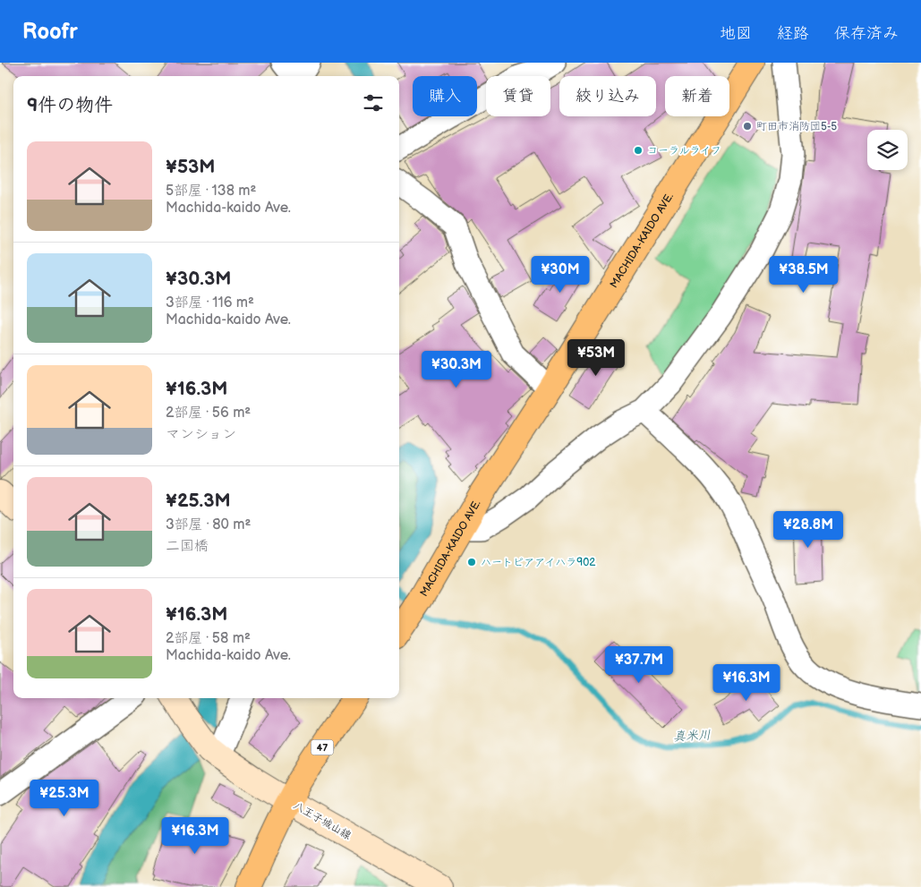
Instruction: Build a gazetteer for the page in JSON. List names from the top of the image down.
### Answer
{
  "streets": {
    "main road": ["MACHIDA-KAIDO AVE.", "47", "八王子城山線"]
  },
  "crossings": [
    ["47", "八王子城山線"]
  ],
  "water": ["真米川"],
  "places": ["町田市消防団5-5", "コーラルライフ", "ハートピアアイハラ902"],
  "page": {
    "header": "Roofr",
    "nav": ["地図", "経路", "保存済み"],
    "chip": [
      "購入",
      "賃貸",
      "絞り込み",
      "新着"
    ],
    "heading": "9件の物件",
    "list": [
      {
        "name": "¥53M",
        "note": "5部屋 · 138 m² · Machida-kaido Ave."
      },
      {
        "name": "¥30.3M",
        "note": "3部屋 · 116 m² · Machida-kaido Ave."
      },
      {
        "name": "¥16.3M",
        "note": "2部屋 · 56 m² · マンション"
      },
      {
        "name": "¥25.3M",
        "note": "3部屋 · 80 m² · 二国橋"
      },
      {
        "name": "¥16.3M",
        "note": "2部屋 · 58 m² · Machida-kaido Ave."
      }
    ],
    "price": [
      "¥30M",
      "¥38.5M",
      "¥53M",
      "¥30.3M",
      "¥28.8M",
      "¥37.7M",
      "¥16.3M",
      "¥25.3M",
      "¥16.3M"
    ]
  }
}
